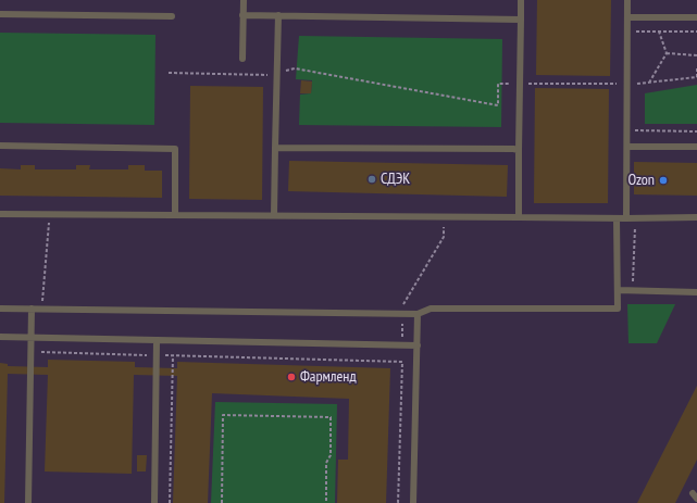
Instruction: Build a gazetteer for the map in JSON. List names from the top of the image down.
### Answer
{
  "places": ["СДЭК", "Ozon", "Фармленд"]
}
